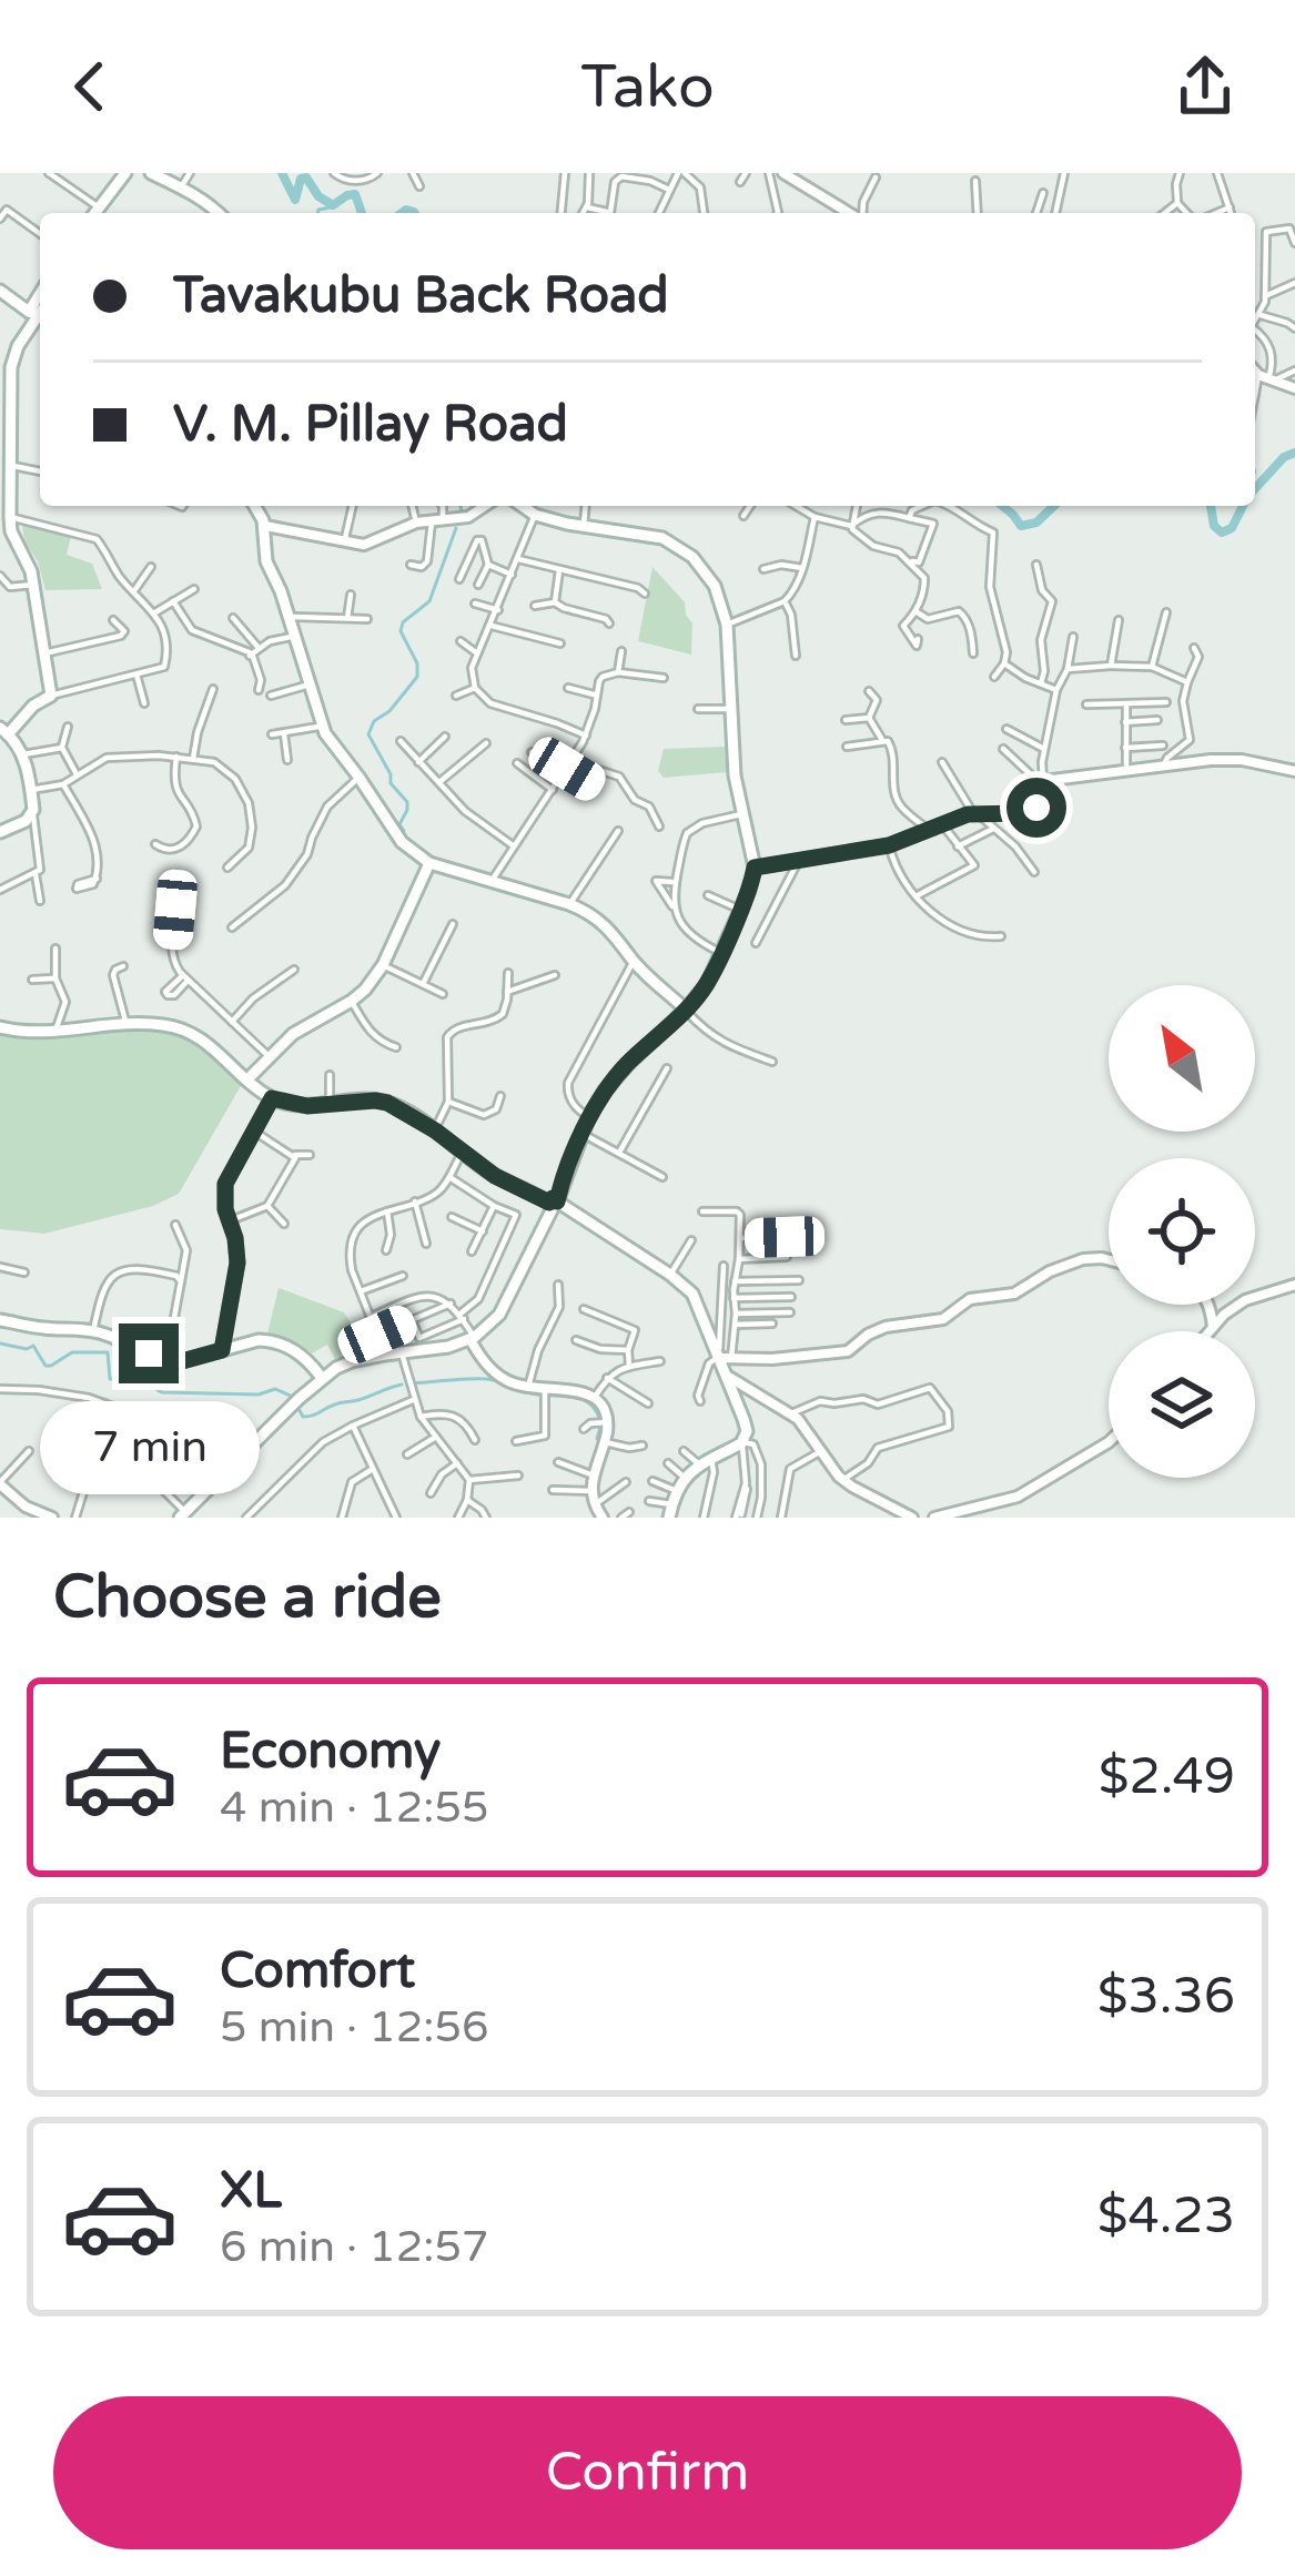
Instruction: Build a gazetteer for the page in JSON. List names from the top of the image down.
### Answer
{
  "north": "top left",
  "page": {
    "header": "Tako",
    "banner": ["Tavakubu Back Road", "V. M. Pillay Road"],
    "bubble": "7 min",
    "heading": "Choose a ride",
    "list": [
      {
        "name": "Economy",
        "note": "4 min · 12:55",
        "value": "$2.49"
      },
      {
        "name": "Comfort",
        "note": "5 min · 12:56",
        "value": "$3.36"
      },
      {
        "name": "XL",
        "note": "6 min · 12:57",
        "value": "$4.23"
      }
    ],
    "buttons": "Confirm"
  }
}
